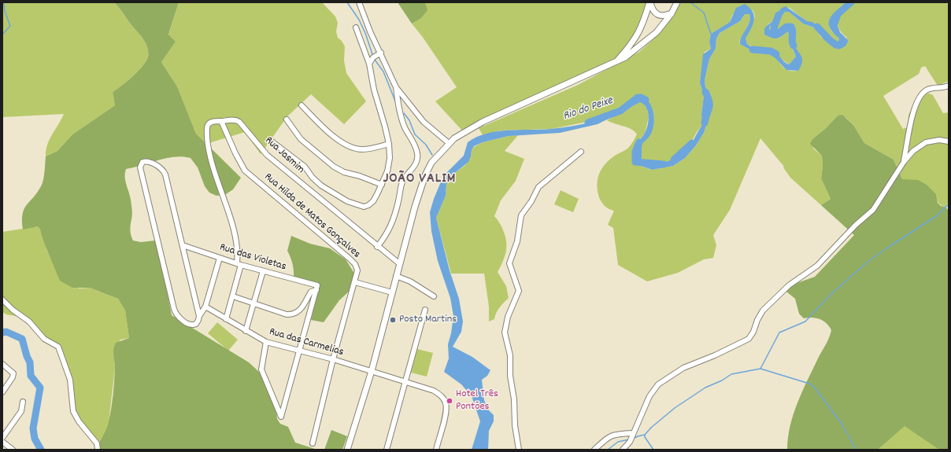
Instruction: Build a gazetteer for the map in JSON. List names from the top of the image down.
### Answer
{
  "streets": {
    "street": [
      "Rua Jasmim",
      "Rua Hilda de Matos Gonçalves",
      "Rua das Violetas",
      "Rua das Carmelias"
    ]
  },
  "crossings": [
    ["Rua Jasmim", "Rua Hilda de Matos Gonçalves"],
    ["Rua Jasmim", "Rua das Violetas"],
    ["Rua Hilda de Matos Gonçalves", "Rua das Carmelias"]
  ],
  "districts": ["JOÃO VALIM"],
  "water": ["Rio do Peixe"],
  "places": ["Posto Martins", "Hotel Três Pontões"]
}
